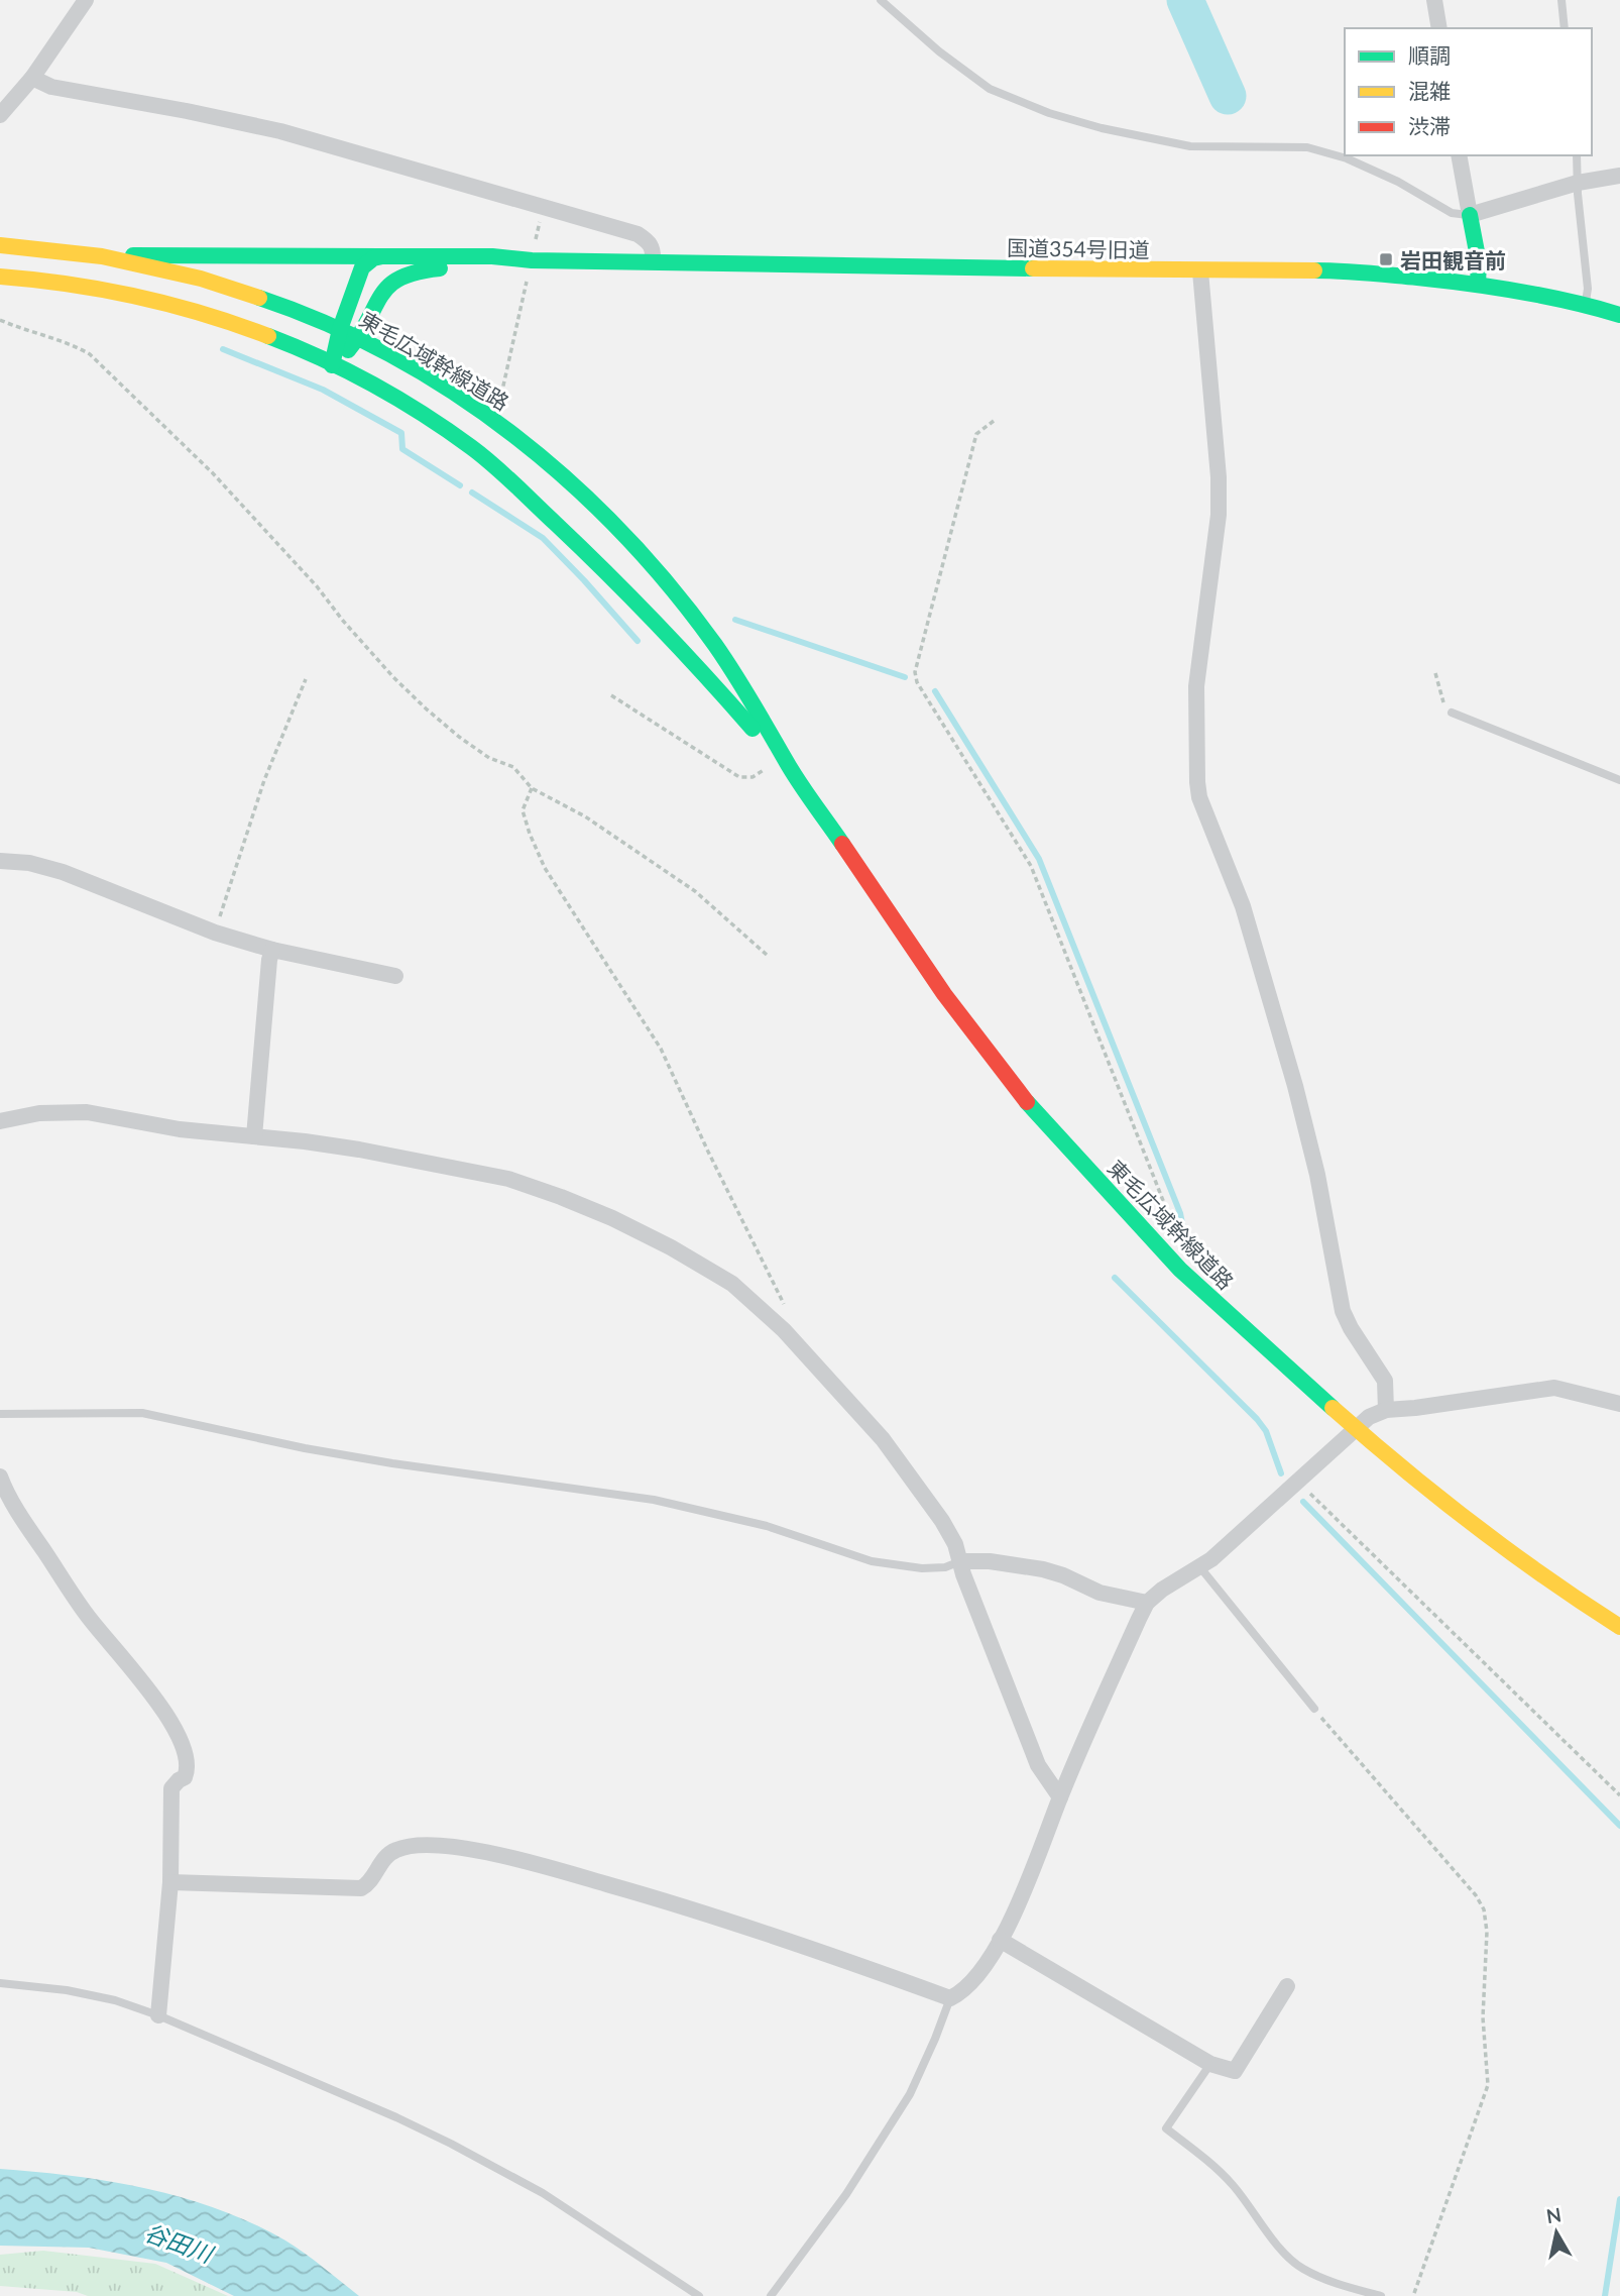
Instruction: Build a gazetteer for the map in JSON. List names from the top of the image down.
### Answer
{
  "streets": {
    "main road": ["国道354号旧道", "東毛広域幹線道路"]
  },
  "crossings": [
    ["国道354号旧道", "東毛広域幹線道路"]
  ],
  "water": ["谷田川"],
  "places": {
    "transit": ["岩田観音前"]
  },
  "legend": ["順調", "混雑", "渋滞"],
  "north": "top"
}
